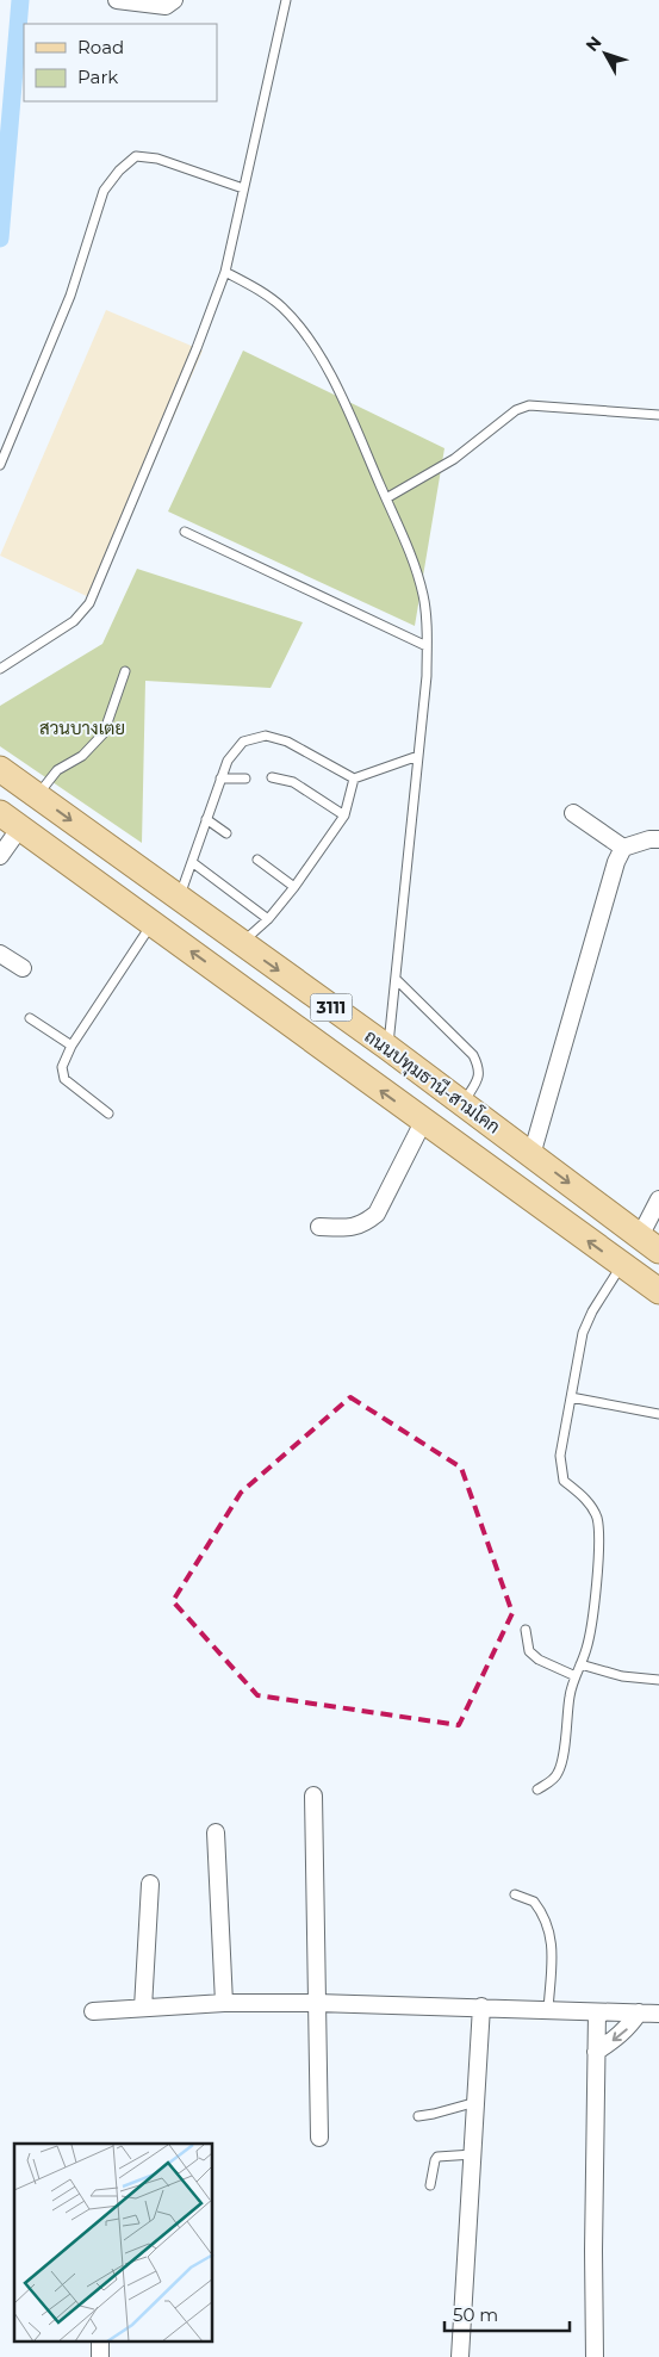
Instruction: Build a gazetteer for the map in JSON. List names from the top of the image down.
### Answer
{
  "streets": {
    "main road": ["3111", "ถนนปทุมธานี-สามโคก"]
  },
  "parks": ["สวนบางเตย"],
  "legend": ["Road", "Park"],
  "scale_bar": "50 m",
  "north": "top left"
}
